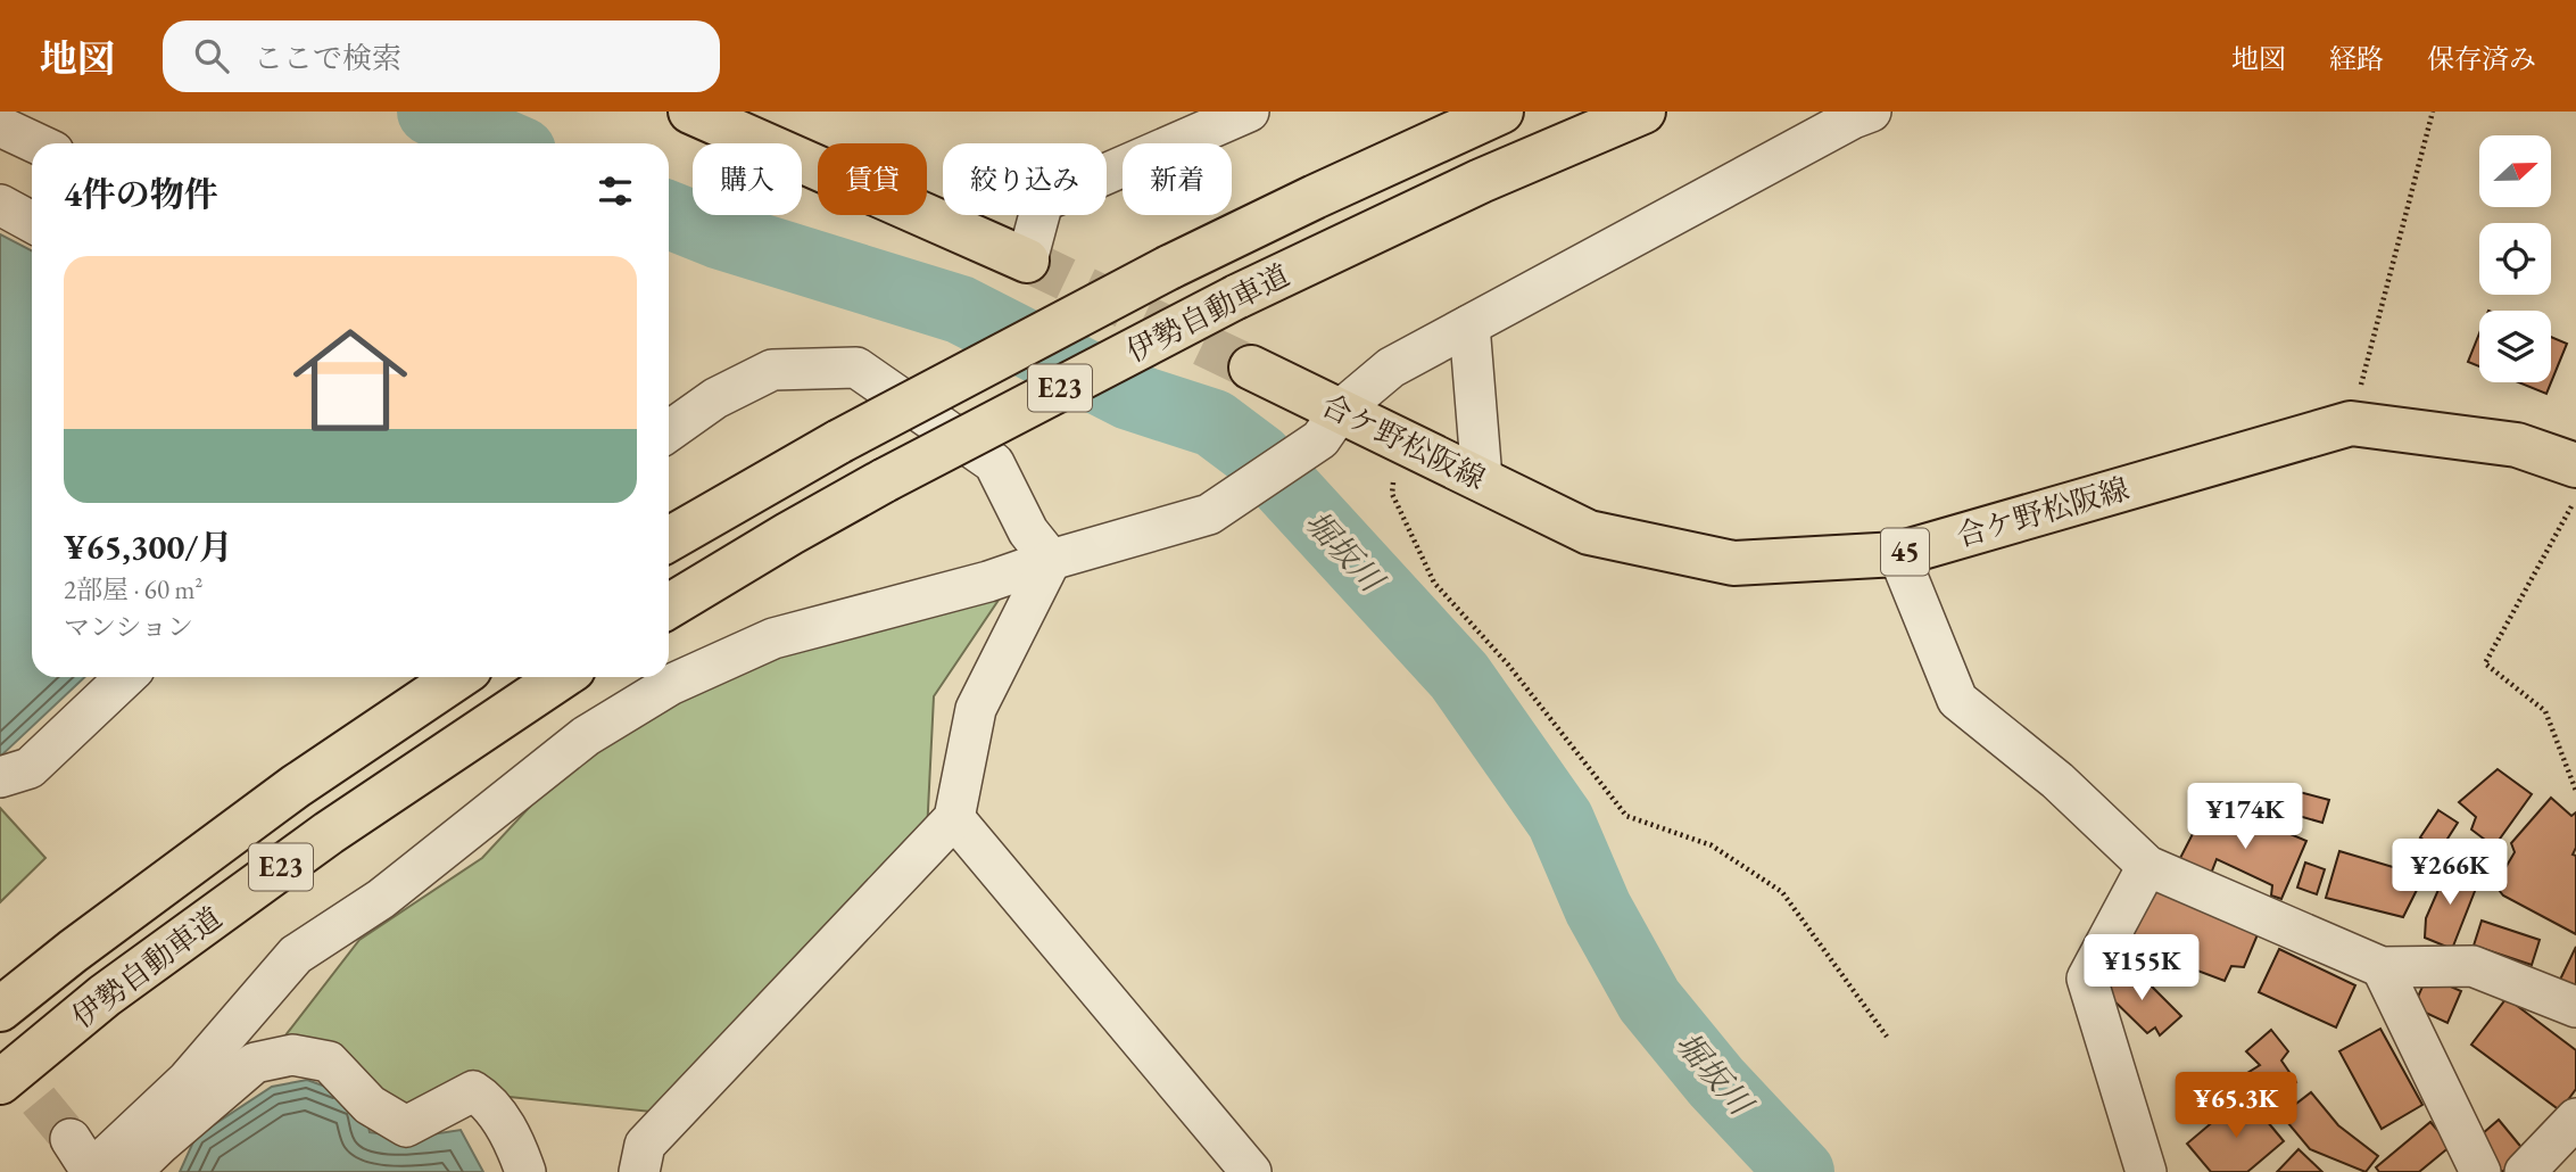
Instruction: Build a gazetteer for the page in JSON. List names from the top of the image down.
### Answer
{
  "streets": {
    "main road": [
      "伊勢自動車道",
      "E23",
      "合ケ野松阪線",
      "45"
    ]
  },
  "water": ["堀坂川"],
  "north": "right",
  "page": {
    "header": "地図",
    "search": "ここで検索",
    "nav": ["地図", "経路", "保存済み"],
    "chip": [
      "購入",
      "賃貸",
      "絞り込み",
      "新着"
    ],
    "heading": "4件の物件",
    "list": [
      {
        "name": "¥65,300/月",
        "note": "2部屋 · 60 m² · マンション"
      }
    ],
    "price": [
      "¥174K",
      "¥266K",
      "¥155K",
      "¥65.3K"
    ]
  }
}
